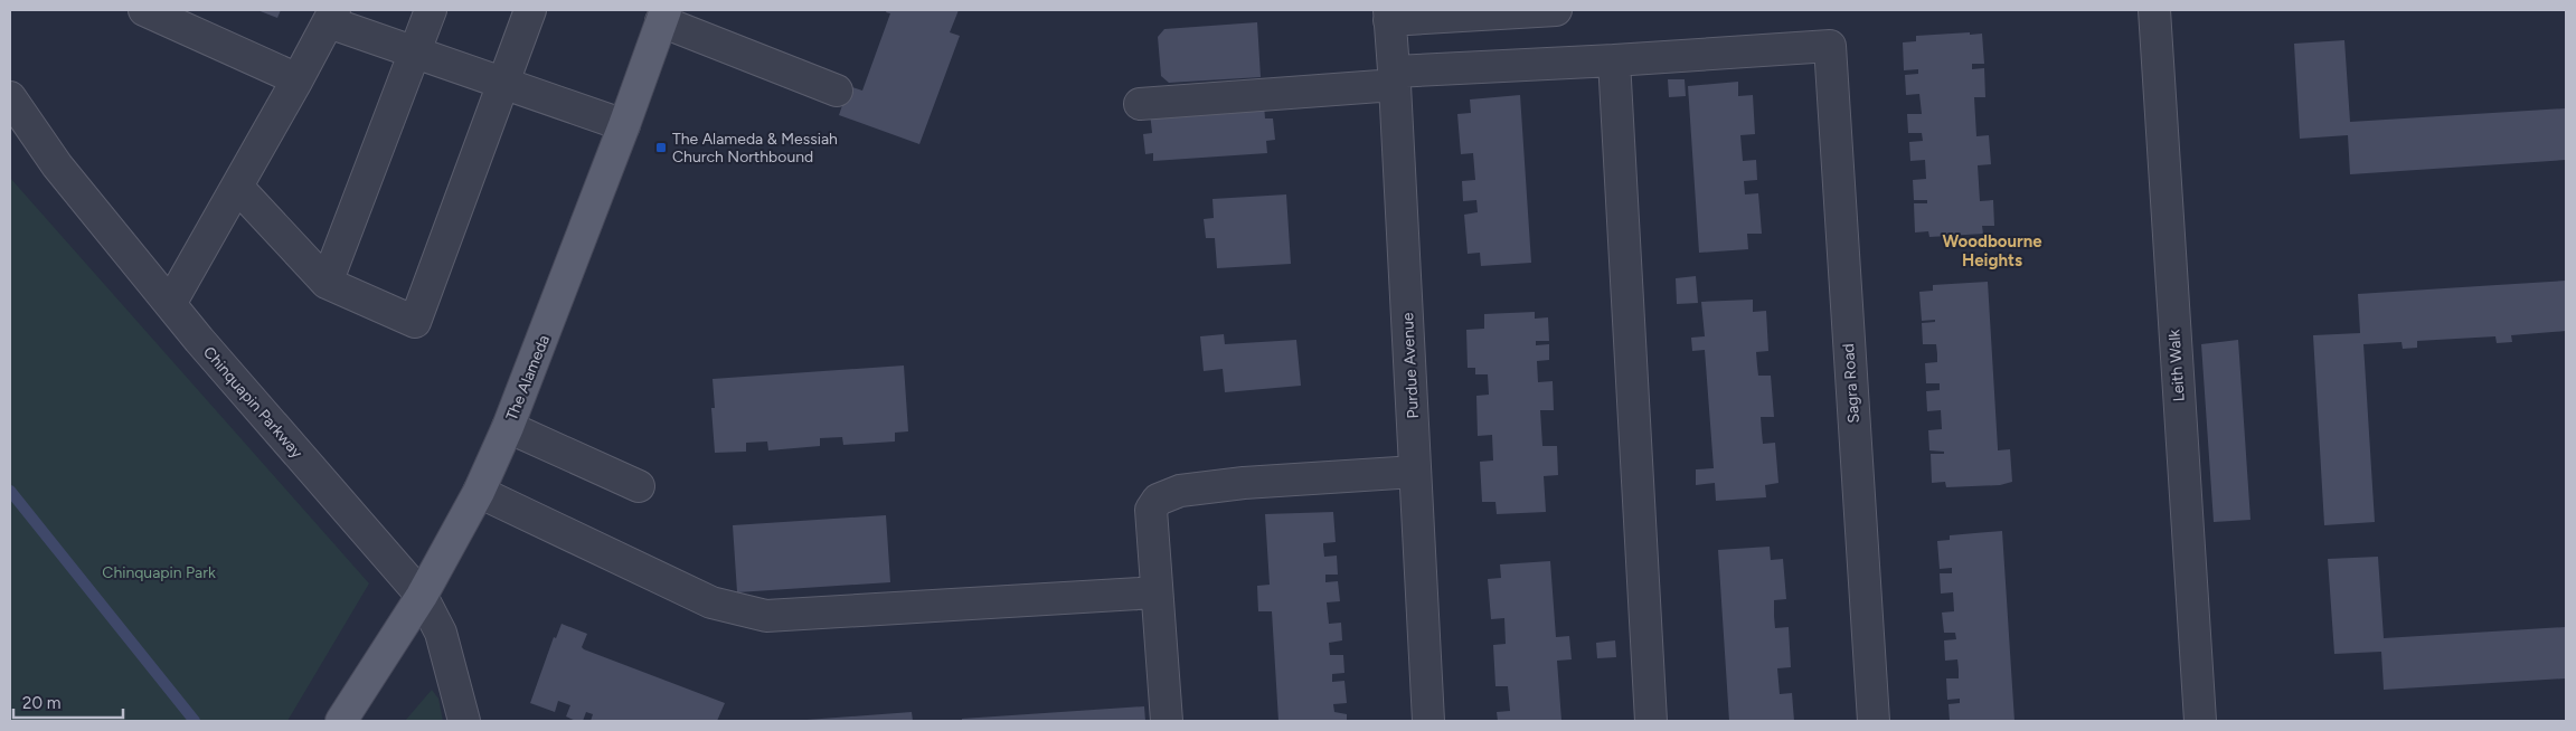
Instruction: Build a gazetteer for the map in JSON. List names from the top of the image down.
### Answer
{
  "streets": {
    "main road": ["The Alameda"],
    "street": [
      "Purdue Avenue",
      "Leith Walk",
      "Sagra Road",
      "Chinquapin Parkway"
    ]
  },
  "crossings": [
    ["The Alameda", "Chinquapin Parkway"]
  ],
  "districts": ["Woodbourne Heights"],
  "parks": ["Chinquapin Park"],
  "places": {
    "transit": ["The Alameda & Messiah Church Northbound"]
  },
  "scale_bar": "20 m"
}
